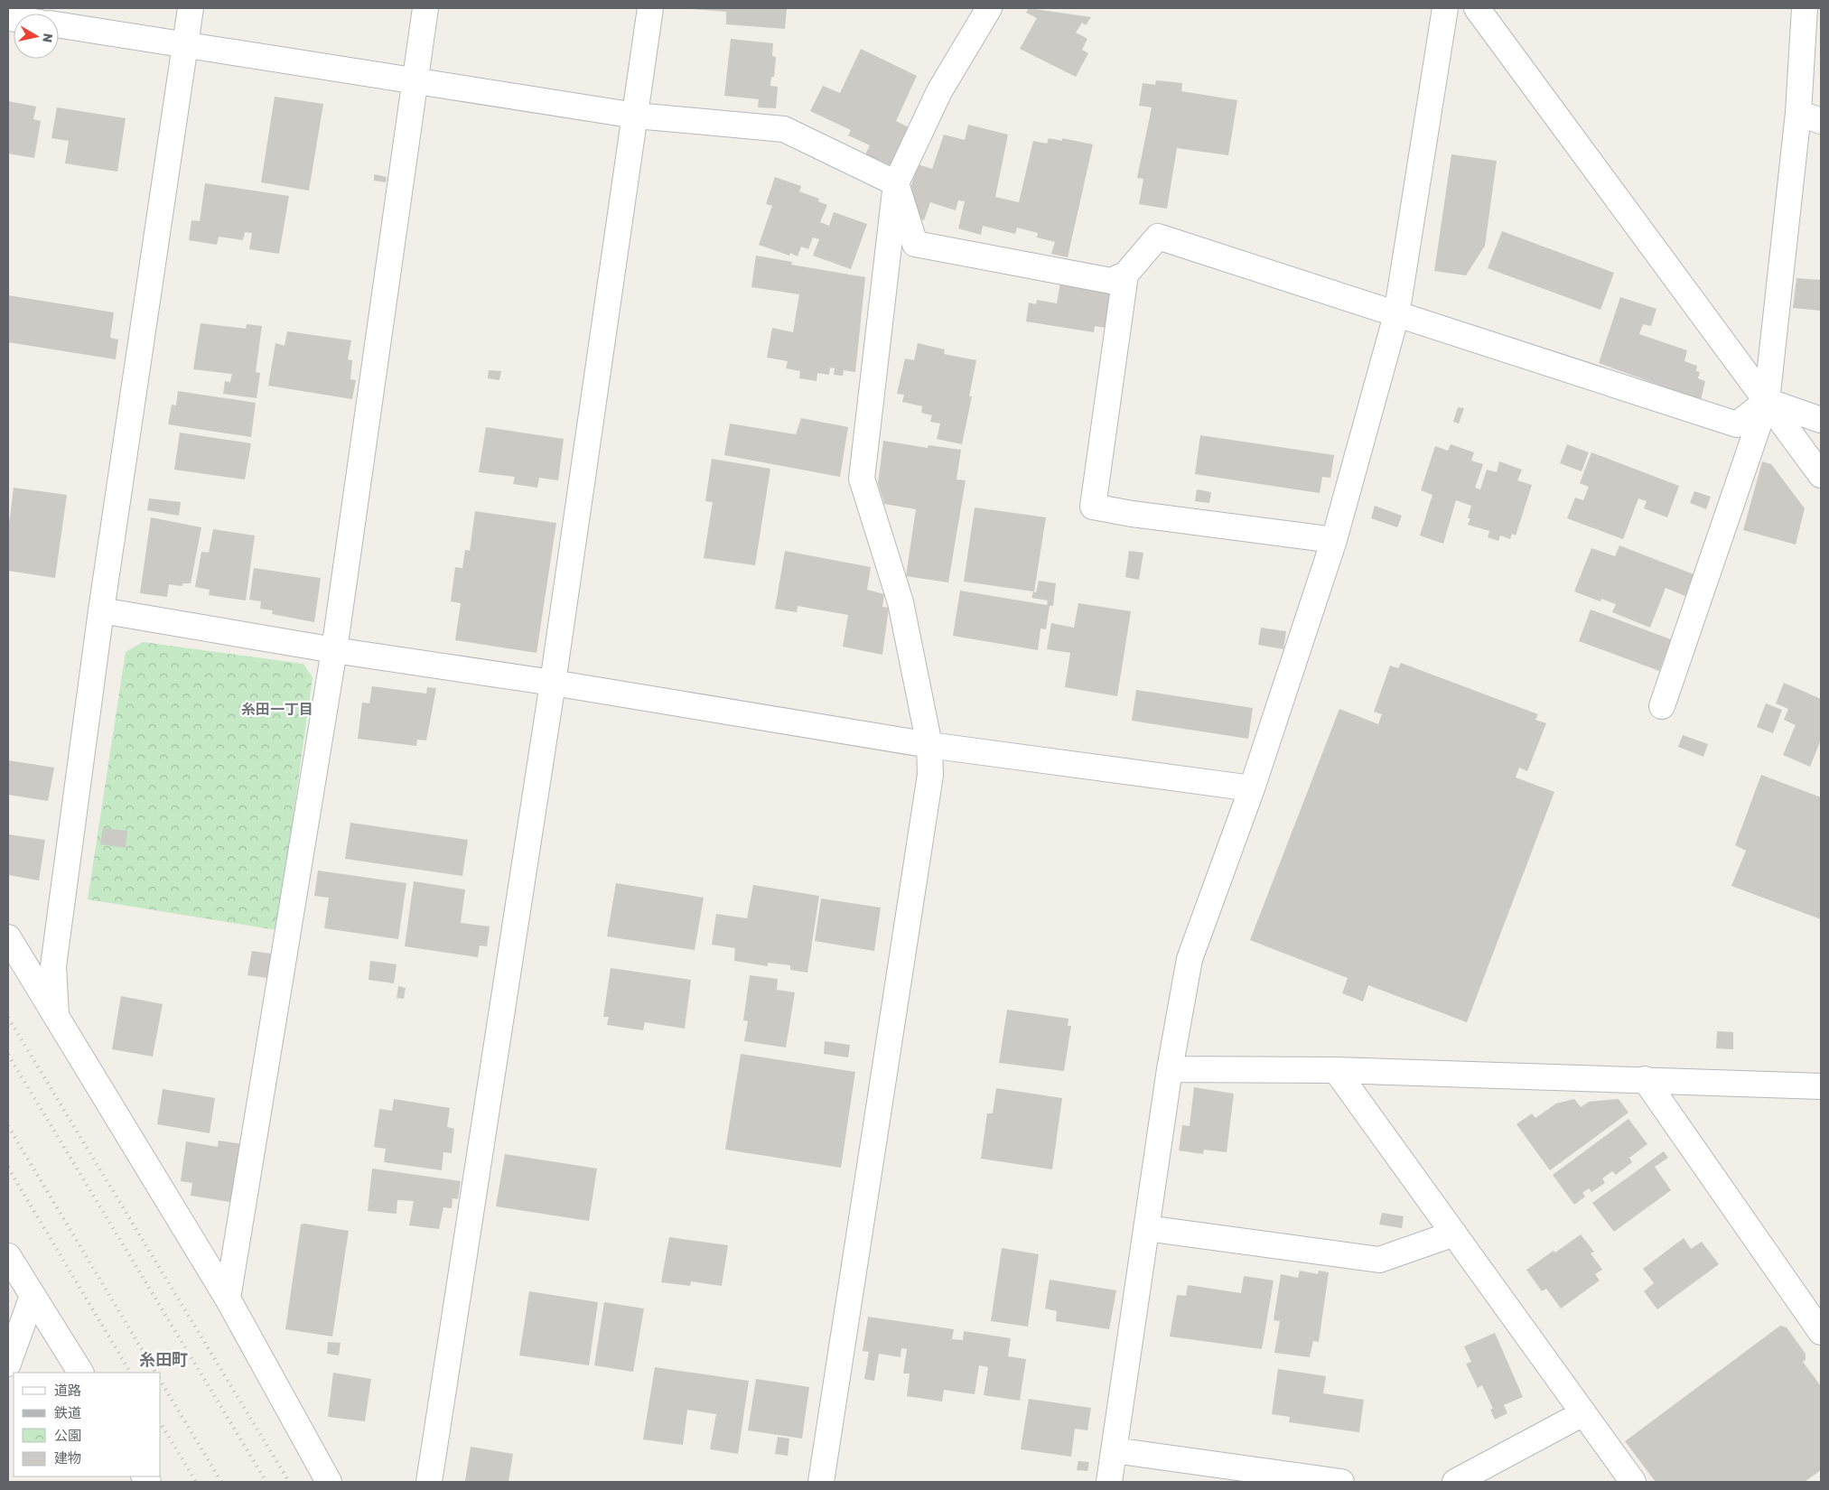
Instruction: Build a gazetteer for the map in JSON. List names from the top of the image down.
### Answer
{
  "districts": ["糸田一丁目", "糸田町"],
  "legend": [
    "道路",
    "鉄道",
    "公園",
    "建物"
  ],
  "north": "right"
}
